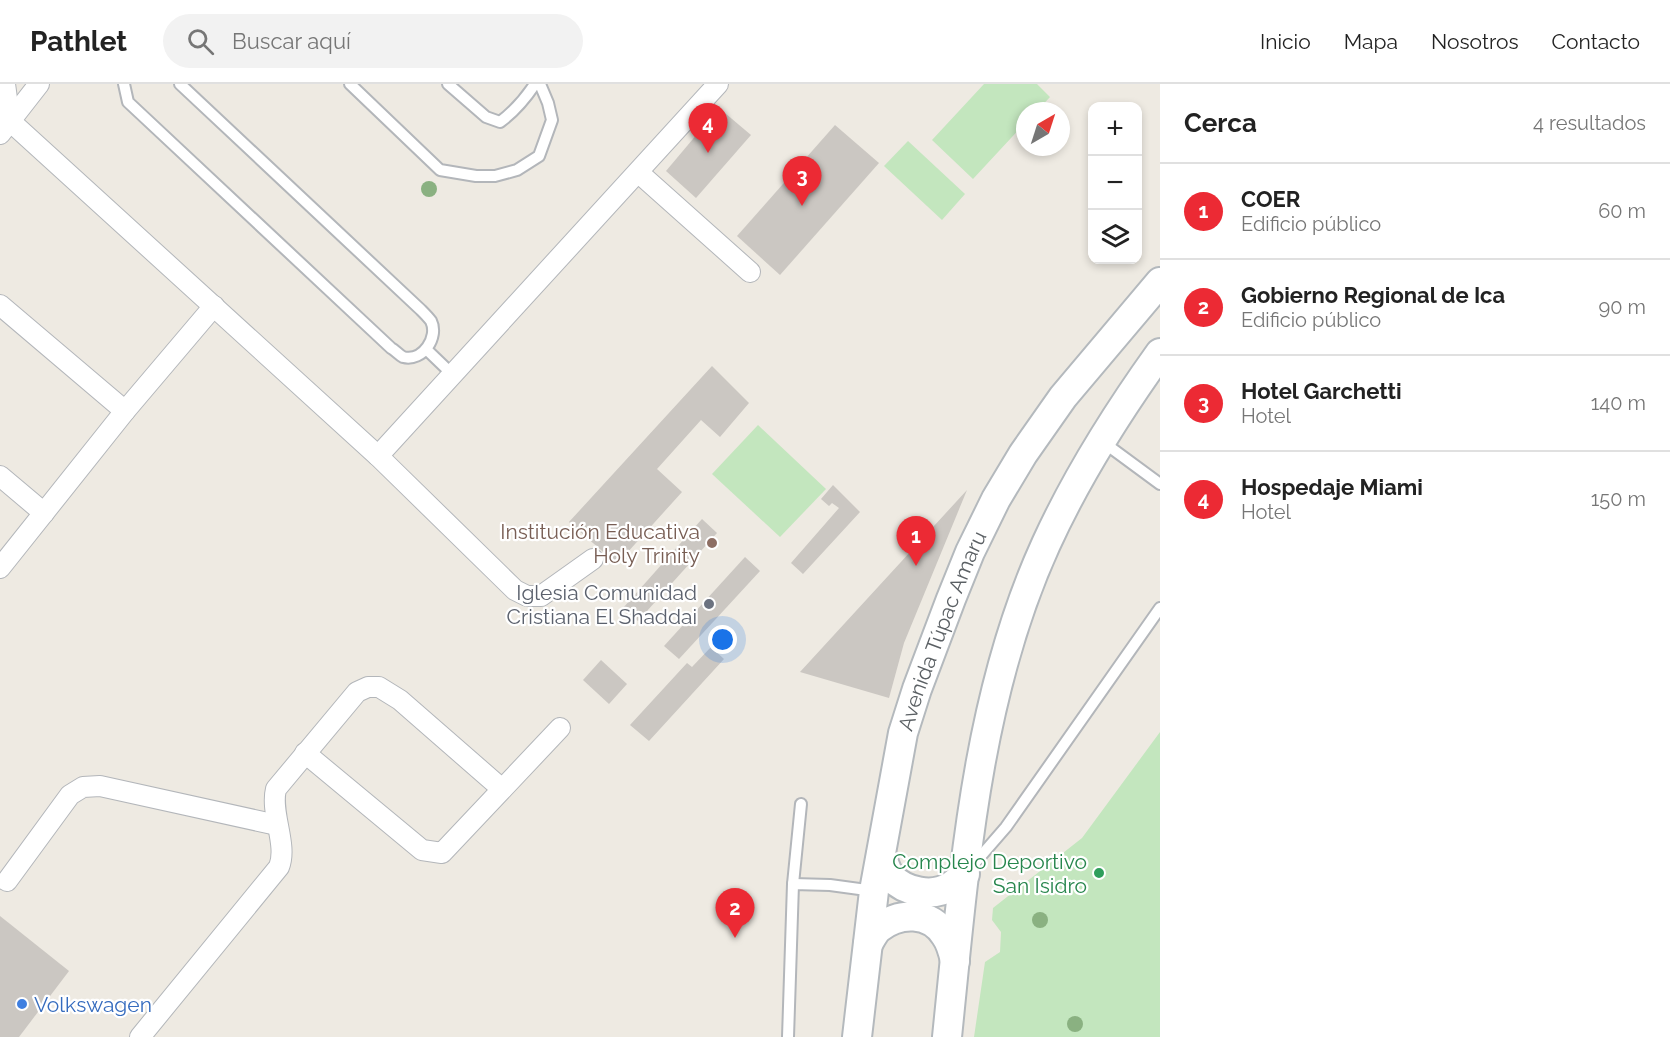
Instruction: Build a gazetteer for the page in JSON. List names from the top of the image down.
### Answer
{
  "streets": {
    "main road": ["Avenida Túpac Amaru"]
  },
  "places": [
    "Institución Educativa Holy Trinity",
    "Iglesia Comunidad Cristiana El Shaddai",
    "Complejo Deportivo San Isidro",
    "Volkswagen"
  ],
  "north": "top right",
  "page": {
    "header": "Pathlet",
    "search": "Buscar aquí",
    "nav": [
      "Inicio",
      "Mapa",
      "Nosotros",
      "Contacto"
    ],
    "heading": ["Cerca", "4 resultados"],
    "map_buttons": ["+", "−"],
    "pins": [
      "4",
      "3",
      "1",
      "2"
    ],
    "list": [
      {
        "mark": "1",
        "name": "COER",
        "note": "Edificio público",
        "value": "60 m"
      },
      {
        "mark": "2",
        "name": "Gobierno Regional de Ica",
        "note": "Edificio público",
        "value": "90 m"
      },
      {
        "mark": "3",
        "name": "Hotel Garchetti",
        "note": "Hotel",
        "value": "140 m"
      },
      {
        "mark": "4",
        "name": "Hospedaje Miami",
        "note": "Hotel",
        "value": "150 m"
      }
    ]
  }
}
